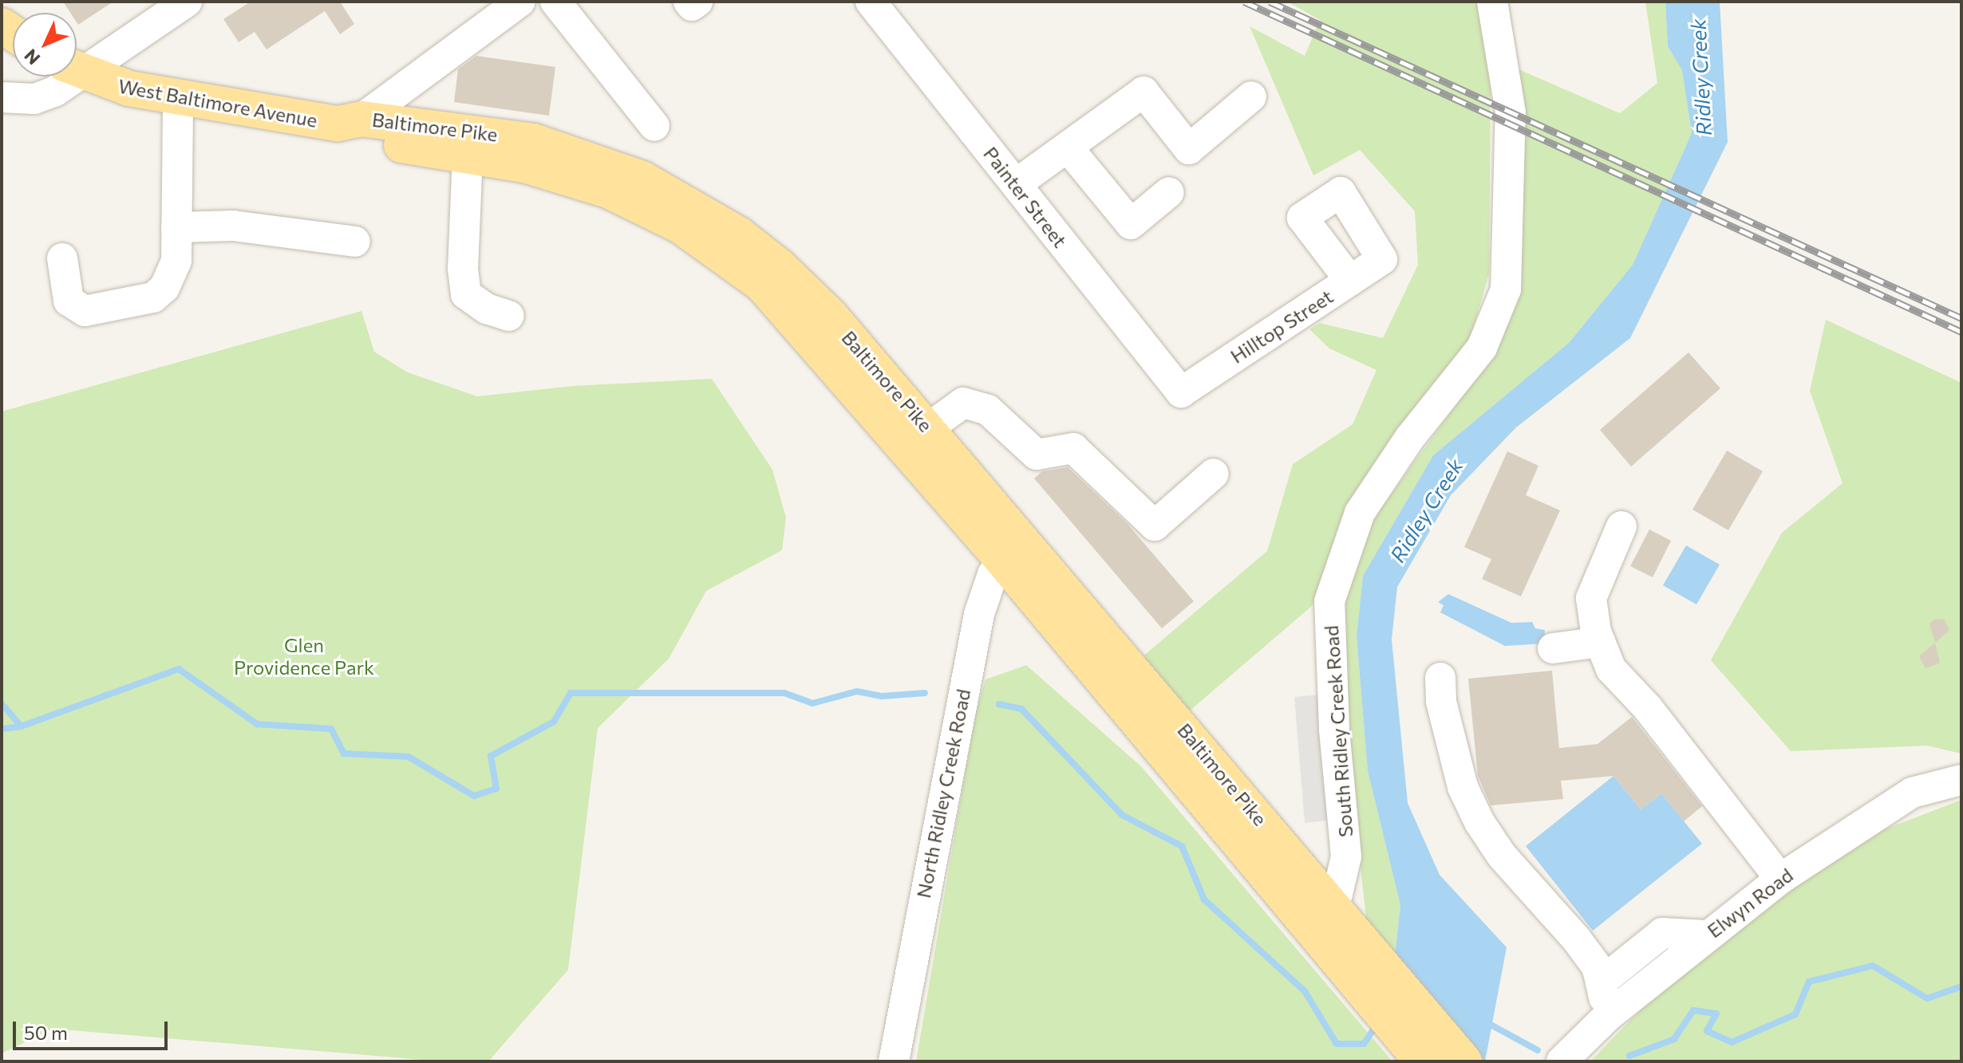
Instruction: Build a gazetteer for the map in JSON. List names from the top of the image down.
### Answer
{
  "streets": {
    "main road": ["West Baltimore Avenue", "Baltimore Pike"],
    "street": [
      "Painter Street",
      "Hilltop Street",
      "South Ridley Creek Road",
      "North Ridley Creek Road",
      "Elwyn Road"
    ]
  },
  "crossings": [
    ["West Baltimore Avenue", "Baltimore Pike"],
    ["Baltimore Pike", "South Ridley Creek Road"],
    ["Baltimore Pike", "North Ridley Creek Road"],
    ["Painter Street", "Hilltop Street"]
  ],
  "water": ["Ridley Creek"],
  "parks": ["Glen Providence Park"],
  "scale_bar": "50 m",
  "north": "bottom left"
}
